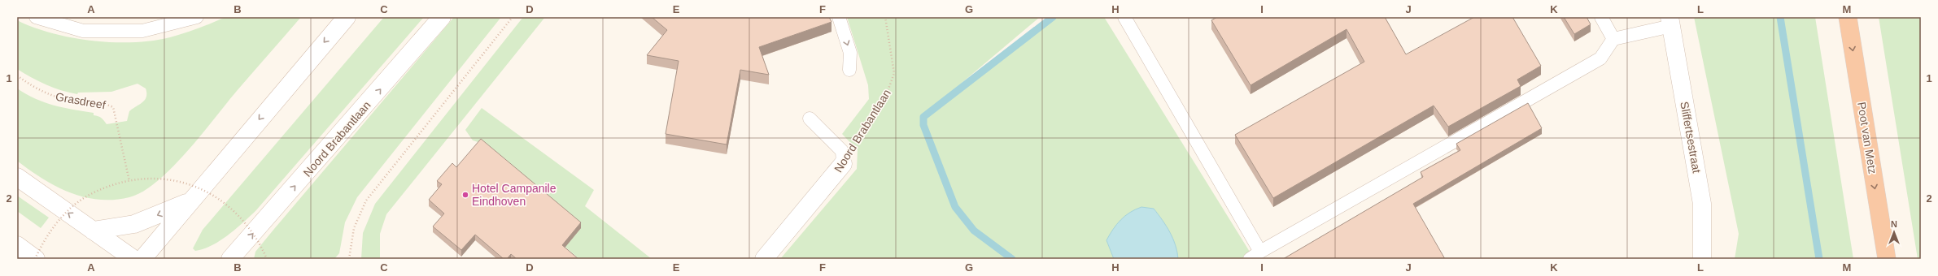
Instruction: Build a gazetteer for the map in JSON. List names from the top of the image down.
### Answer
{
  "streets": {
    "highway": ["Poot van Metz"],
    "main road": ["Noord Brabantlaan", "Sliffertsestraat"],
    "path": ["Grasdreef"]
  },
  "one_way": ["Poot van Metz"],
  "places": ["Hotel Campanile Eindhoven"],
  "north": "top",
  "grid": {
    "columns": [
      "A",
      "B",
      "C",
      "D",
      "E",
      "F",
      "G",
      "H",
      "I",
      "J",
      "K",
      "L",
      "M"
    ],
    "rows": ["1", "2"]
  }
}
